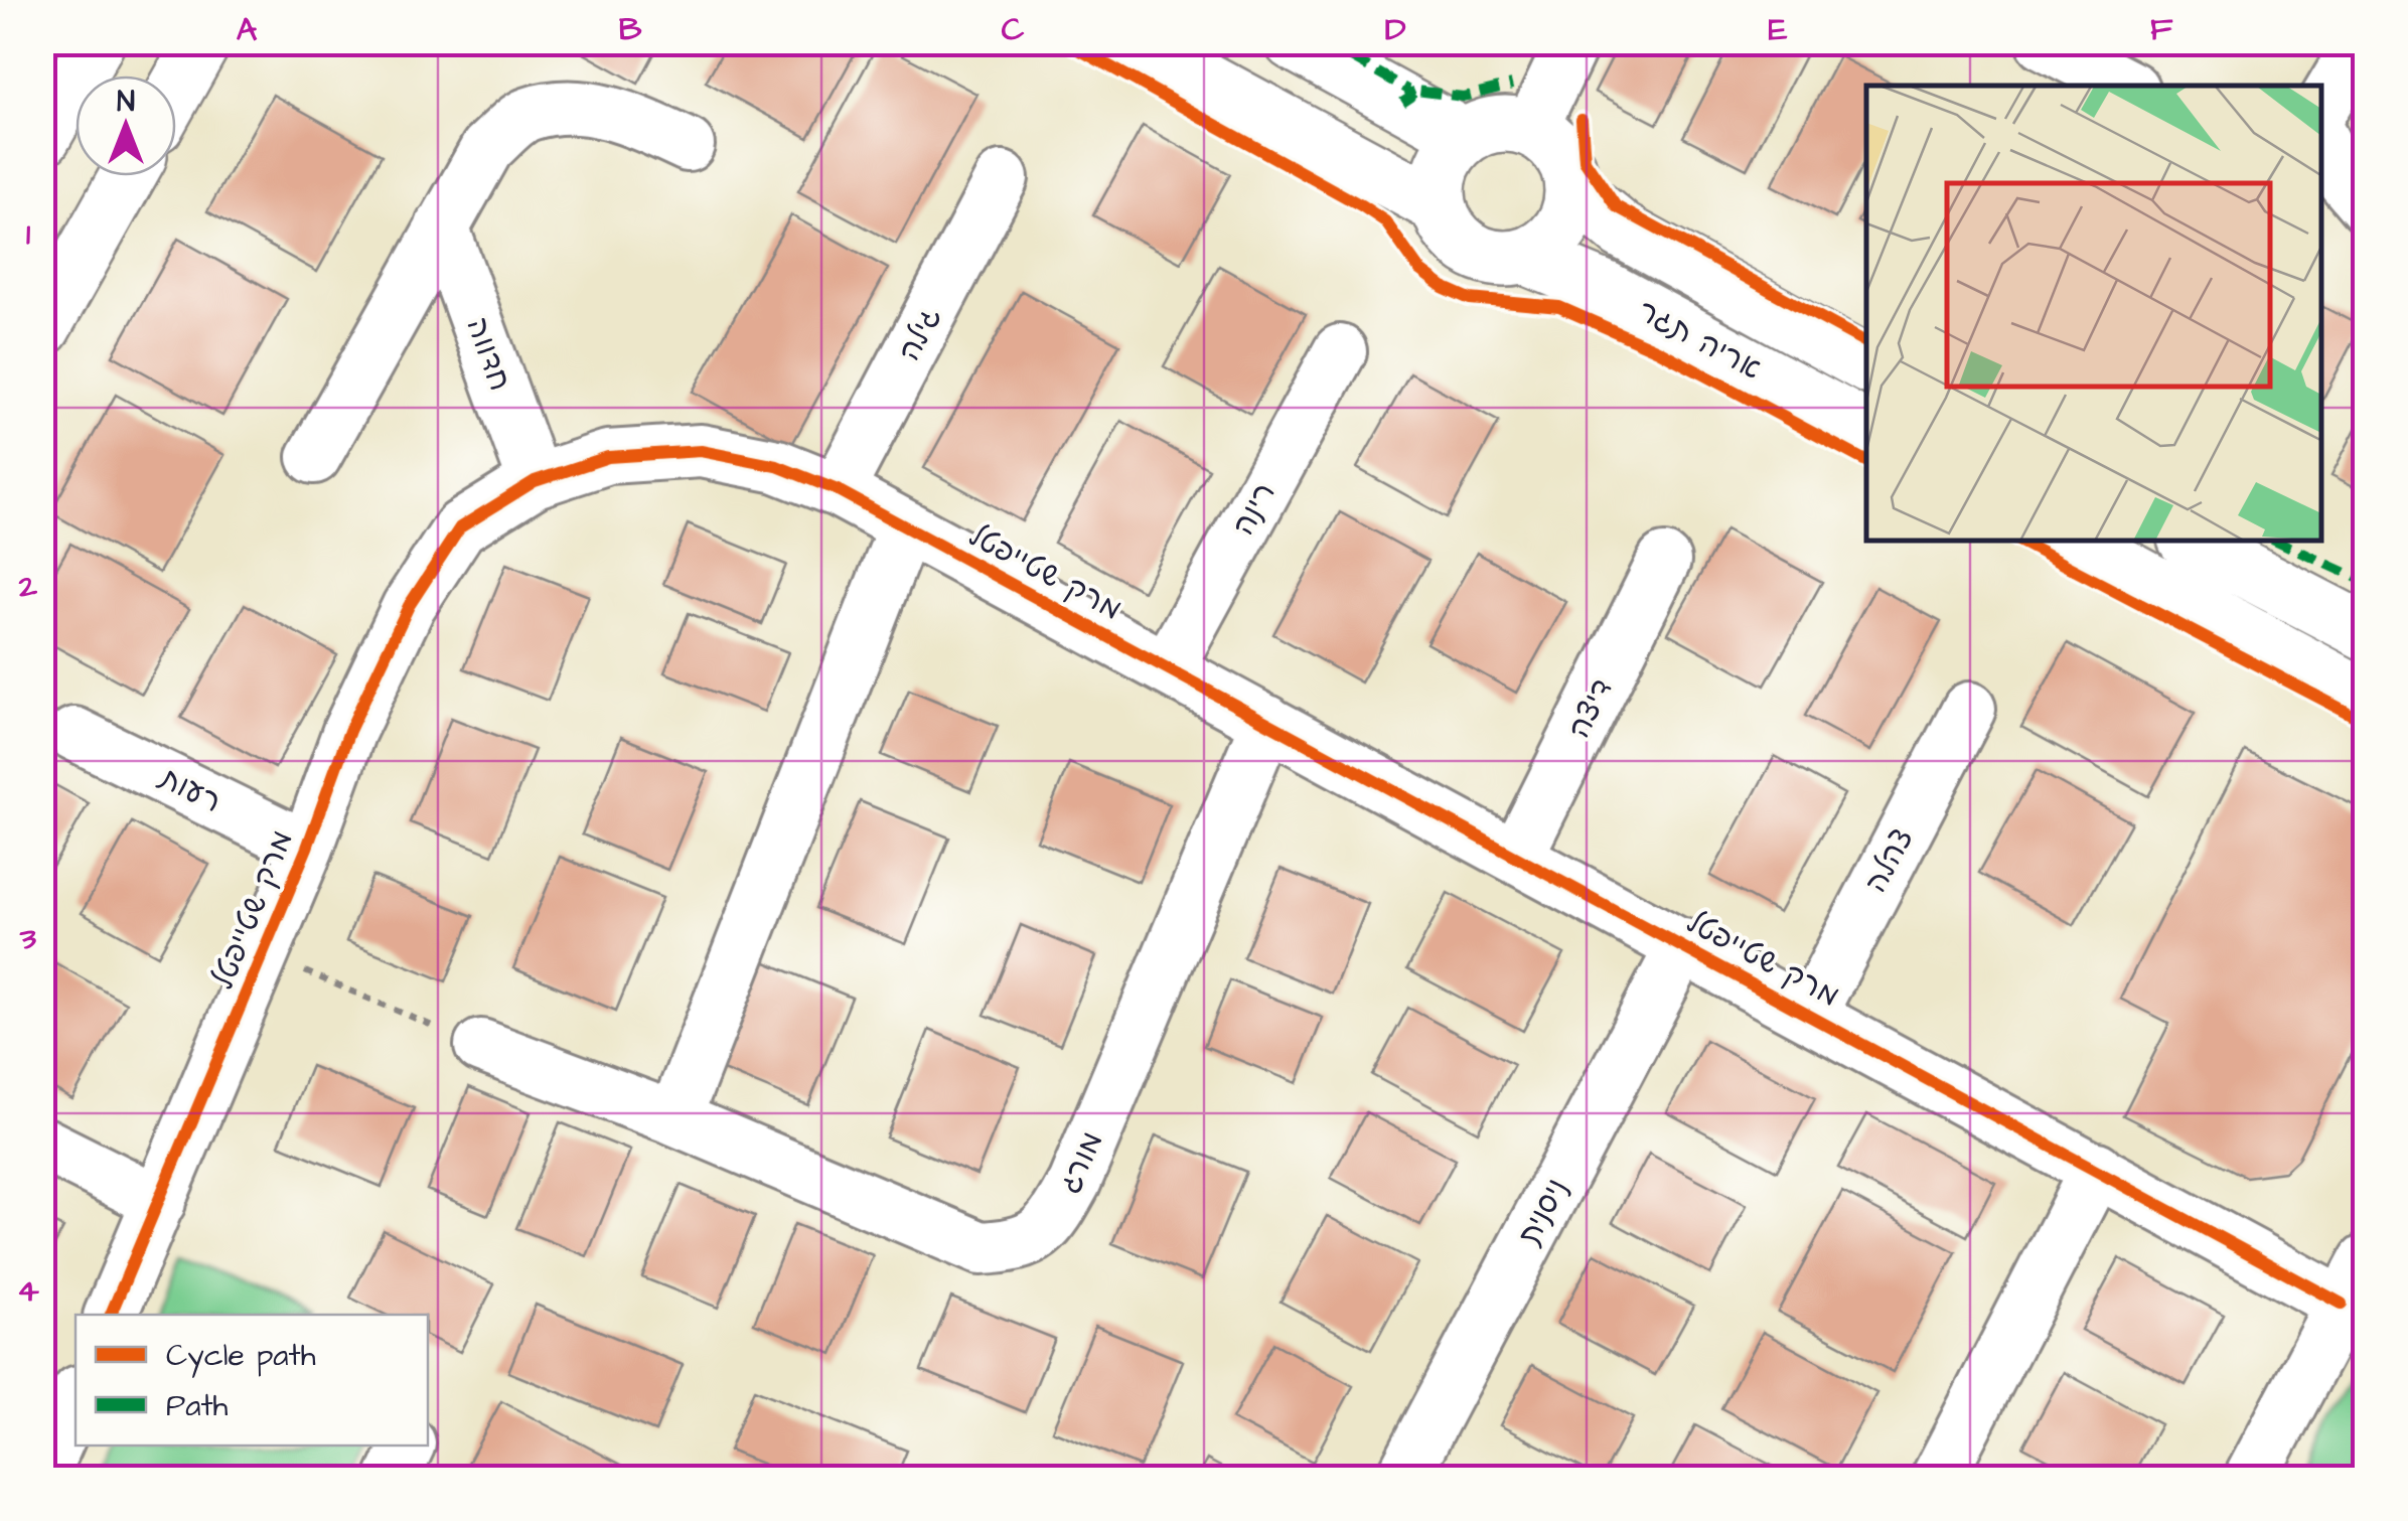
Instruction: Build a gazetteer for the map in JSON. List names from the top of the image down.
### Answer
{
  "streets": {
    "street": [
      "גילה",
      "אריה תגר",
      "חדווה",
      "רינה",
      "מרק שטייפטל",
      "דיצה",
      "רעות",
      "צהלה",
      "מורג",
      "ניסנית"
    ]
  },
  "crossings": [
    ["גילה", "מרק שטייפטל"],
    ["חדווה", "מרק שטייפטל"],
    ["רינה", "מרק שטייפטל"],
    ["מרק שטייפטל", "דיצה"],
    ["מרק שטייפטל", "רעות"],
    ["מרק שטייפטל", "צהלה"],
    ["מרק שטייפטל", "מורג"],
    ["מרק שטייפטל", "ניסנית"]
  ],
  "legend": ["Cycle path", "Path"],
  "north": "top",
  "grid": {
    "columns": [
      "A",
      "B",
      "C",
      "D",
      "E",
      "F"
    ],
    "rows": [
      "1",
      "2",
      "3",
      "4"
    ]
  }
}
